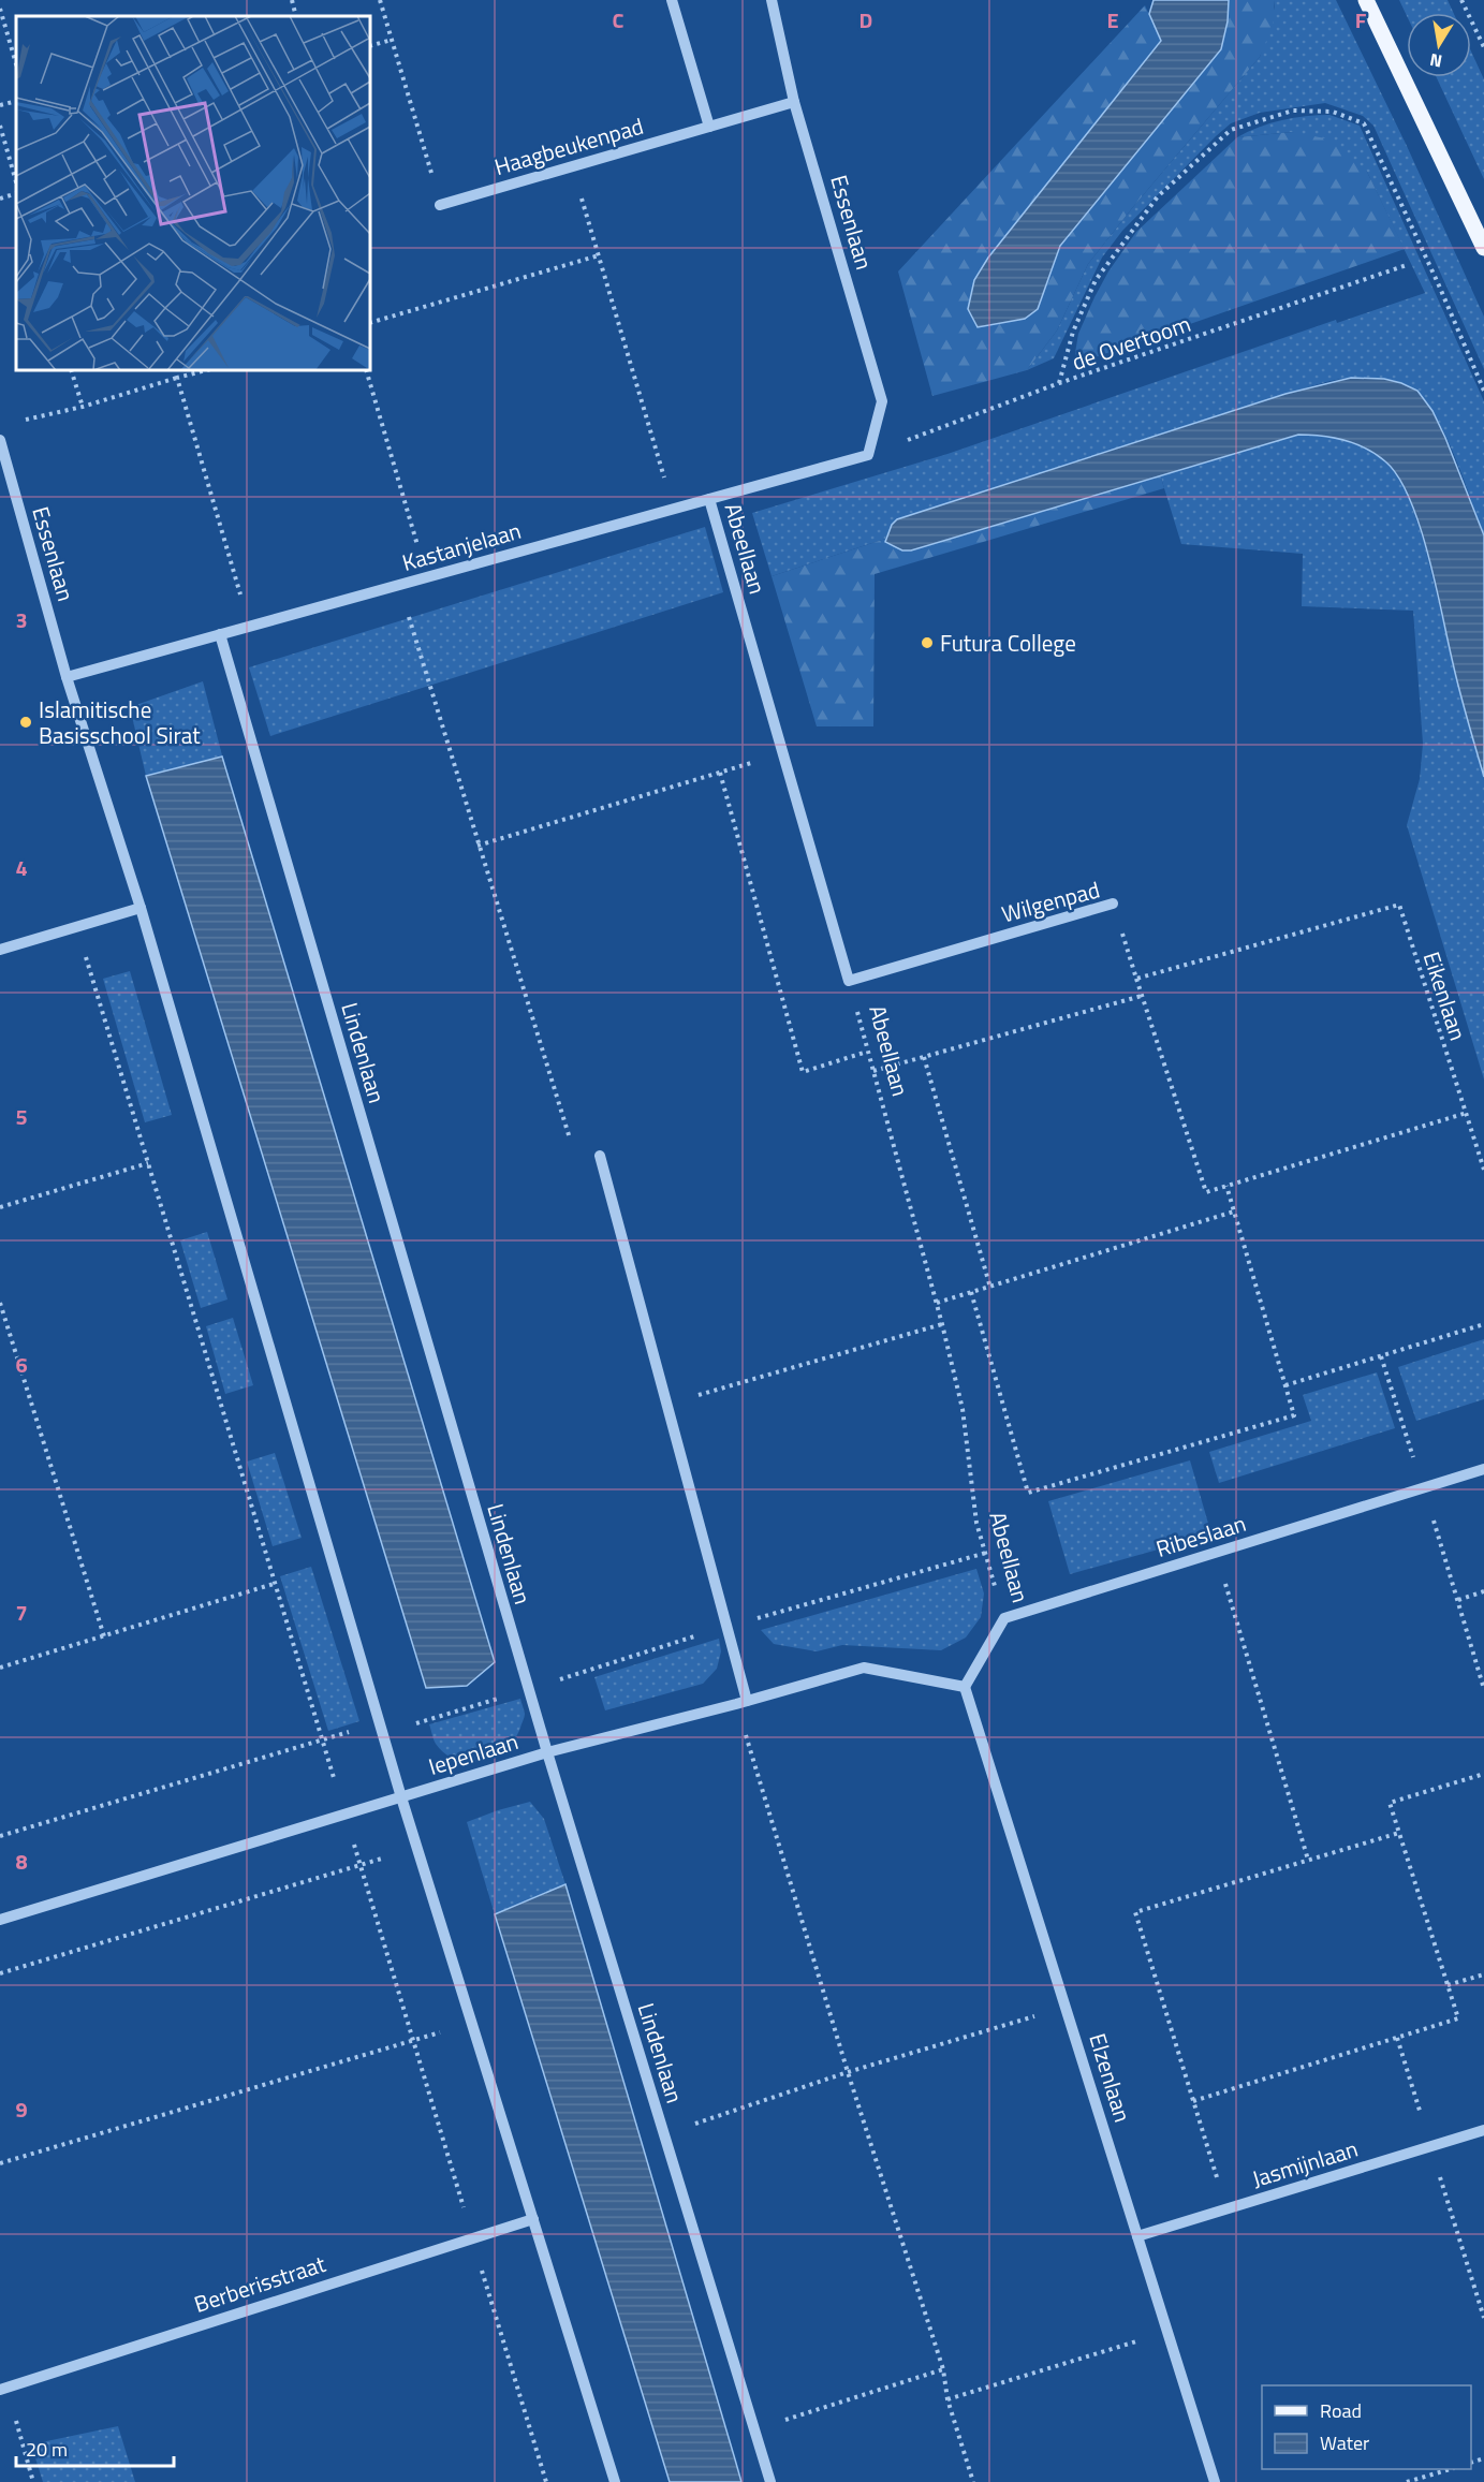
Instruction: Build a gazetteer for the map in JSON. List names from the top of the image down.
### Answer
{
  "streets": {
    "street": [
      "Haagbeukenpad",
      "Essenlaan",
      "Kastanjelaan",
      "Abeellaan",
      "Wilgenpad",
      "Lindenlaan",
      "Ribeslaan",
      "Iepenlaan",
      "Elzenlaan",
      "Jasmijnlaan",
      "Berberisstraat"
    ],
    "path": ["de Overtoom", "Eikenlaan"]
  },
  "crossings": [
    ["Haagbeukenpad", "Essenlaan"],
    ["Essenlaan", "de Overtoom"],
    ["Essenlaan", "Kastanjelaan"],
    ["de Overtoom", "Kastanjelaan"],
    ["Kastanjelaan", "Abeellaan"],
    ["Kastanjelaan", "Lindenlaan"],
    ["Abeellaan", "Wilgenpad"],
    ["Abeellaan", "Ribeslaan"],
    ["Wilgenpad", "Eikenlaan"],
    ["Lindenlaan", "Iepenlaan"],
    ["Iepenlaan", "Elzenlaan"],
    ["Elzenlaan", "Jasmijnlaan"]
  ],
  "places": ["Futura College", "Islamitische Basisschool Sirat"],
  "legend": ["Road", "Water"],
  "scale_bar": "20 m",
  "north": "bottom",
  "grid": {
    "columns": [
      "C",
      "D",
      "E",
      "F"
    ],
    "rows": [
      "3",
      "4",
      "5",
      "6",
      "7",
      "8",
      "9"
    ]
  }
}
